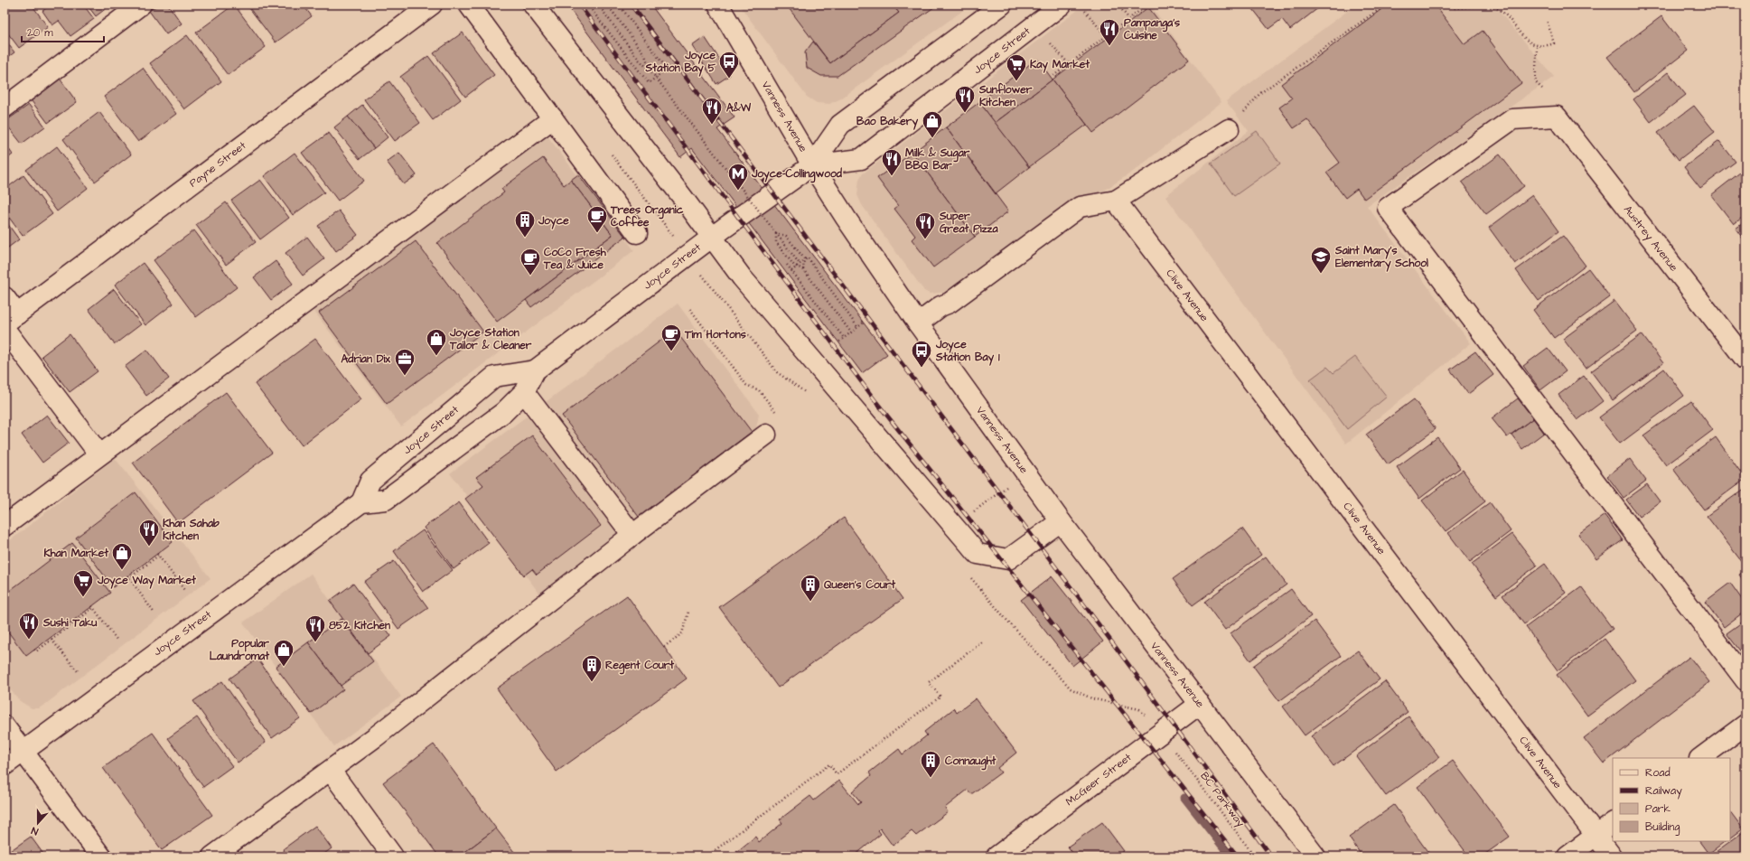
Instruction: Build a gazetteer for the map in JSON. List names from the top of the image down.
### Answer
{
  "streets": {
    "street": [
      "Joyce Street",
      "Vanness Avenue",
      "Payne Street",
      "Austrey Avenue",
      "Clive Avenue",
      "McGeer Street"
    ],
    "path": ["BC Parkway"]
  },
  "crossings": [
    ["Joyce Street", "Vanness Avenue"],
    ["Vanness Avenue", "McGeer Street"]
  ],
  "places": {
    "restaurant": [
      "Pampanga's Cuisine",
      "Sunflower Kitchen",
      "A&W",
      "Milk & Sugar BBQ Bar",
      "Super Great Pizza",
      "Khan Sahab Kitchen",
      "Sushi Taku",
      "852 Kitchen"
    ],
    "bus stop": ["Joyce Station Bay 5", "Joyce Station Bay 1"],
    "supermarket": ["Kay Market", "Joyce Way Market"],
    "shop": [
      "Bao Bakery",
      "Joyce Station Tailor & Cleaner",
      "Khan Market",
      "Popular Laundromat"
    ],
    "metro station": ["Joyce–Collingwood"],
    "cafe": ["Trees Organic Coffee", "CoCo Fresh Tea & Juice", "Tim Hortons"],
    "building": [
      "Joyce",
      "Queen's Court",
      "Regent Court",
      "Connaught"
    ],
    "school or university": ["Saint Mary's Elementary School"],
    "office": ["Adrian Dix"]
  },
  "legend": [
    "Road",
    "Railway",
    "Park",
    "Building"
  ],
  "scale_bar": "20 m",
  "north": "bottom"
}
